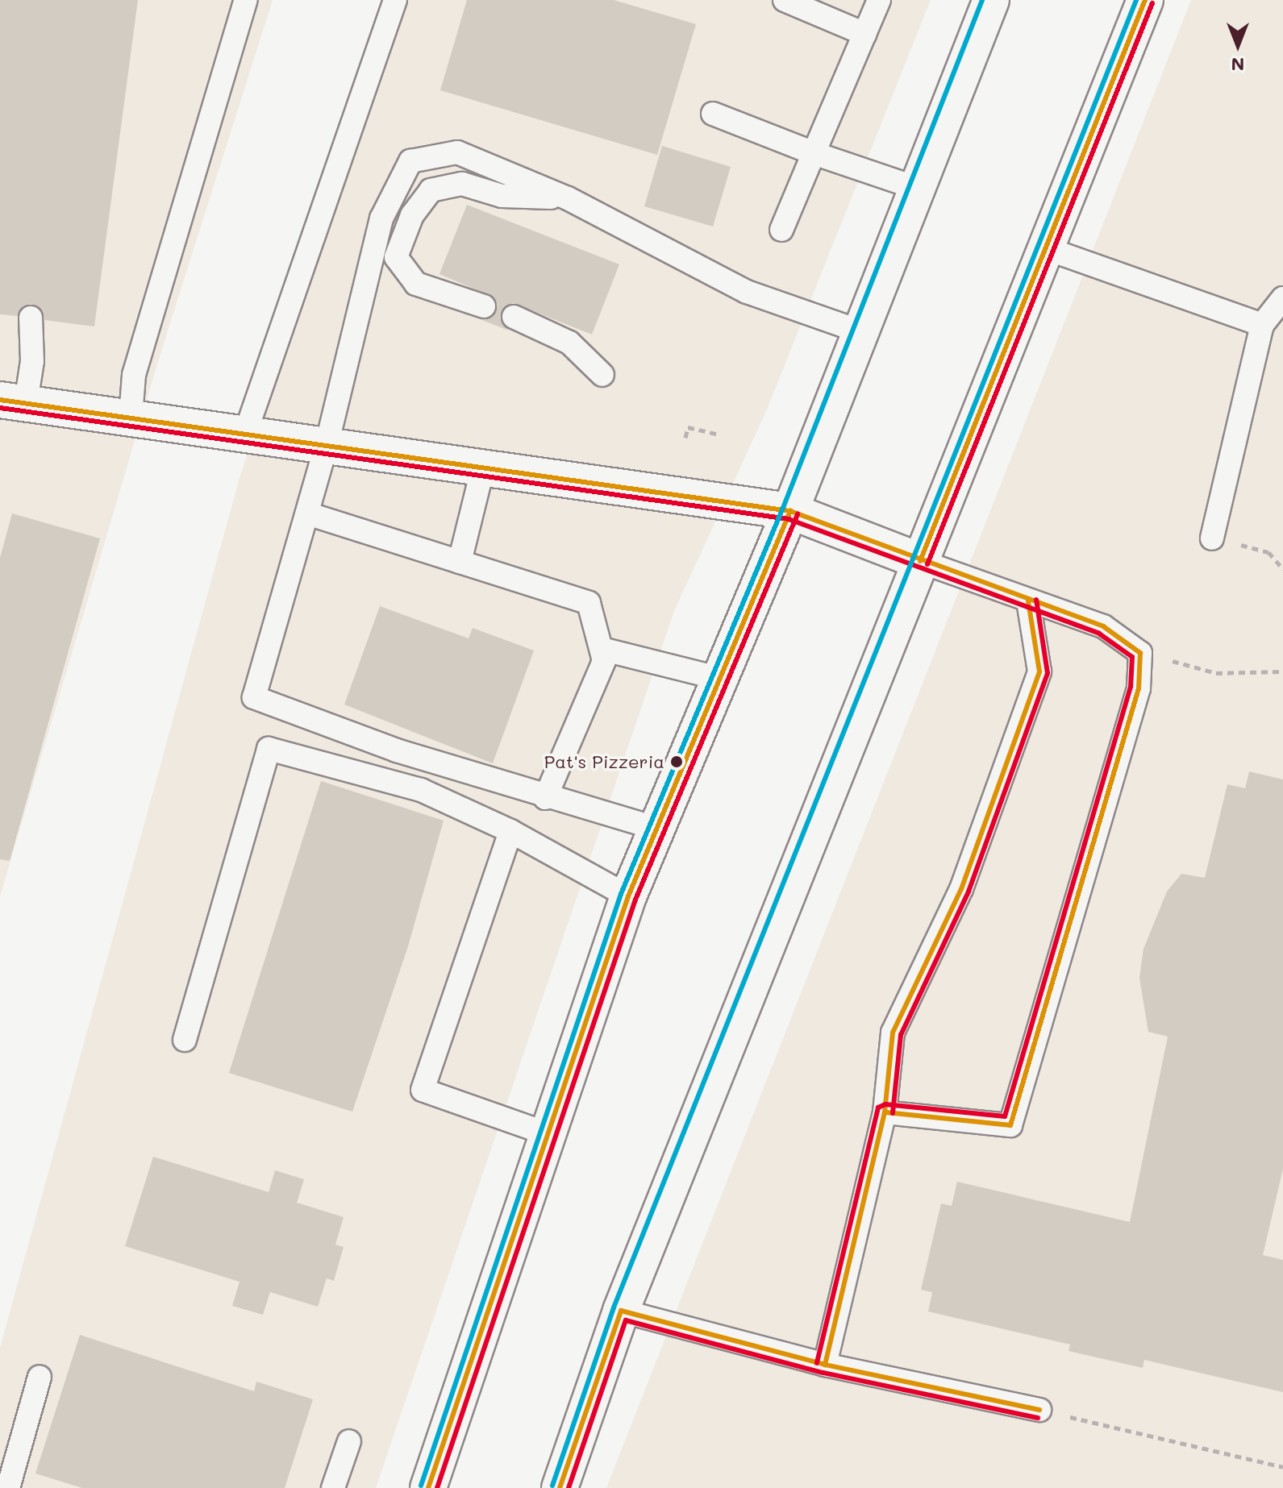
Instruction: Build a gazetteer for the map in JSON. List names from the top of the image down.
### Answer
{
  "places": ["Pat's Pizzeria"],
  "north": "bottom"
}
